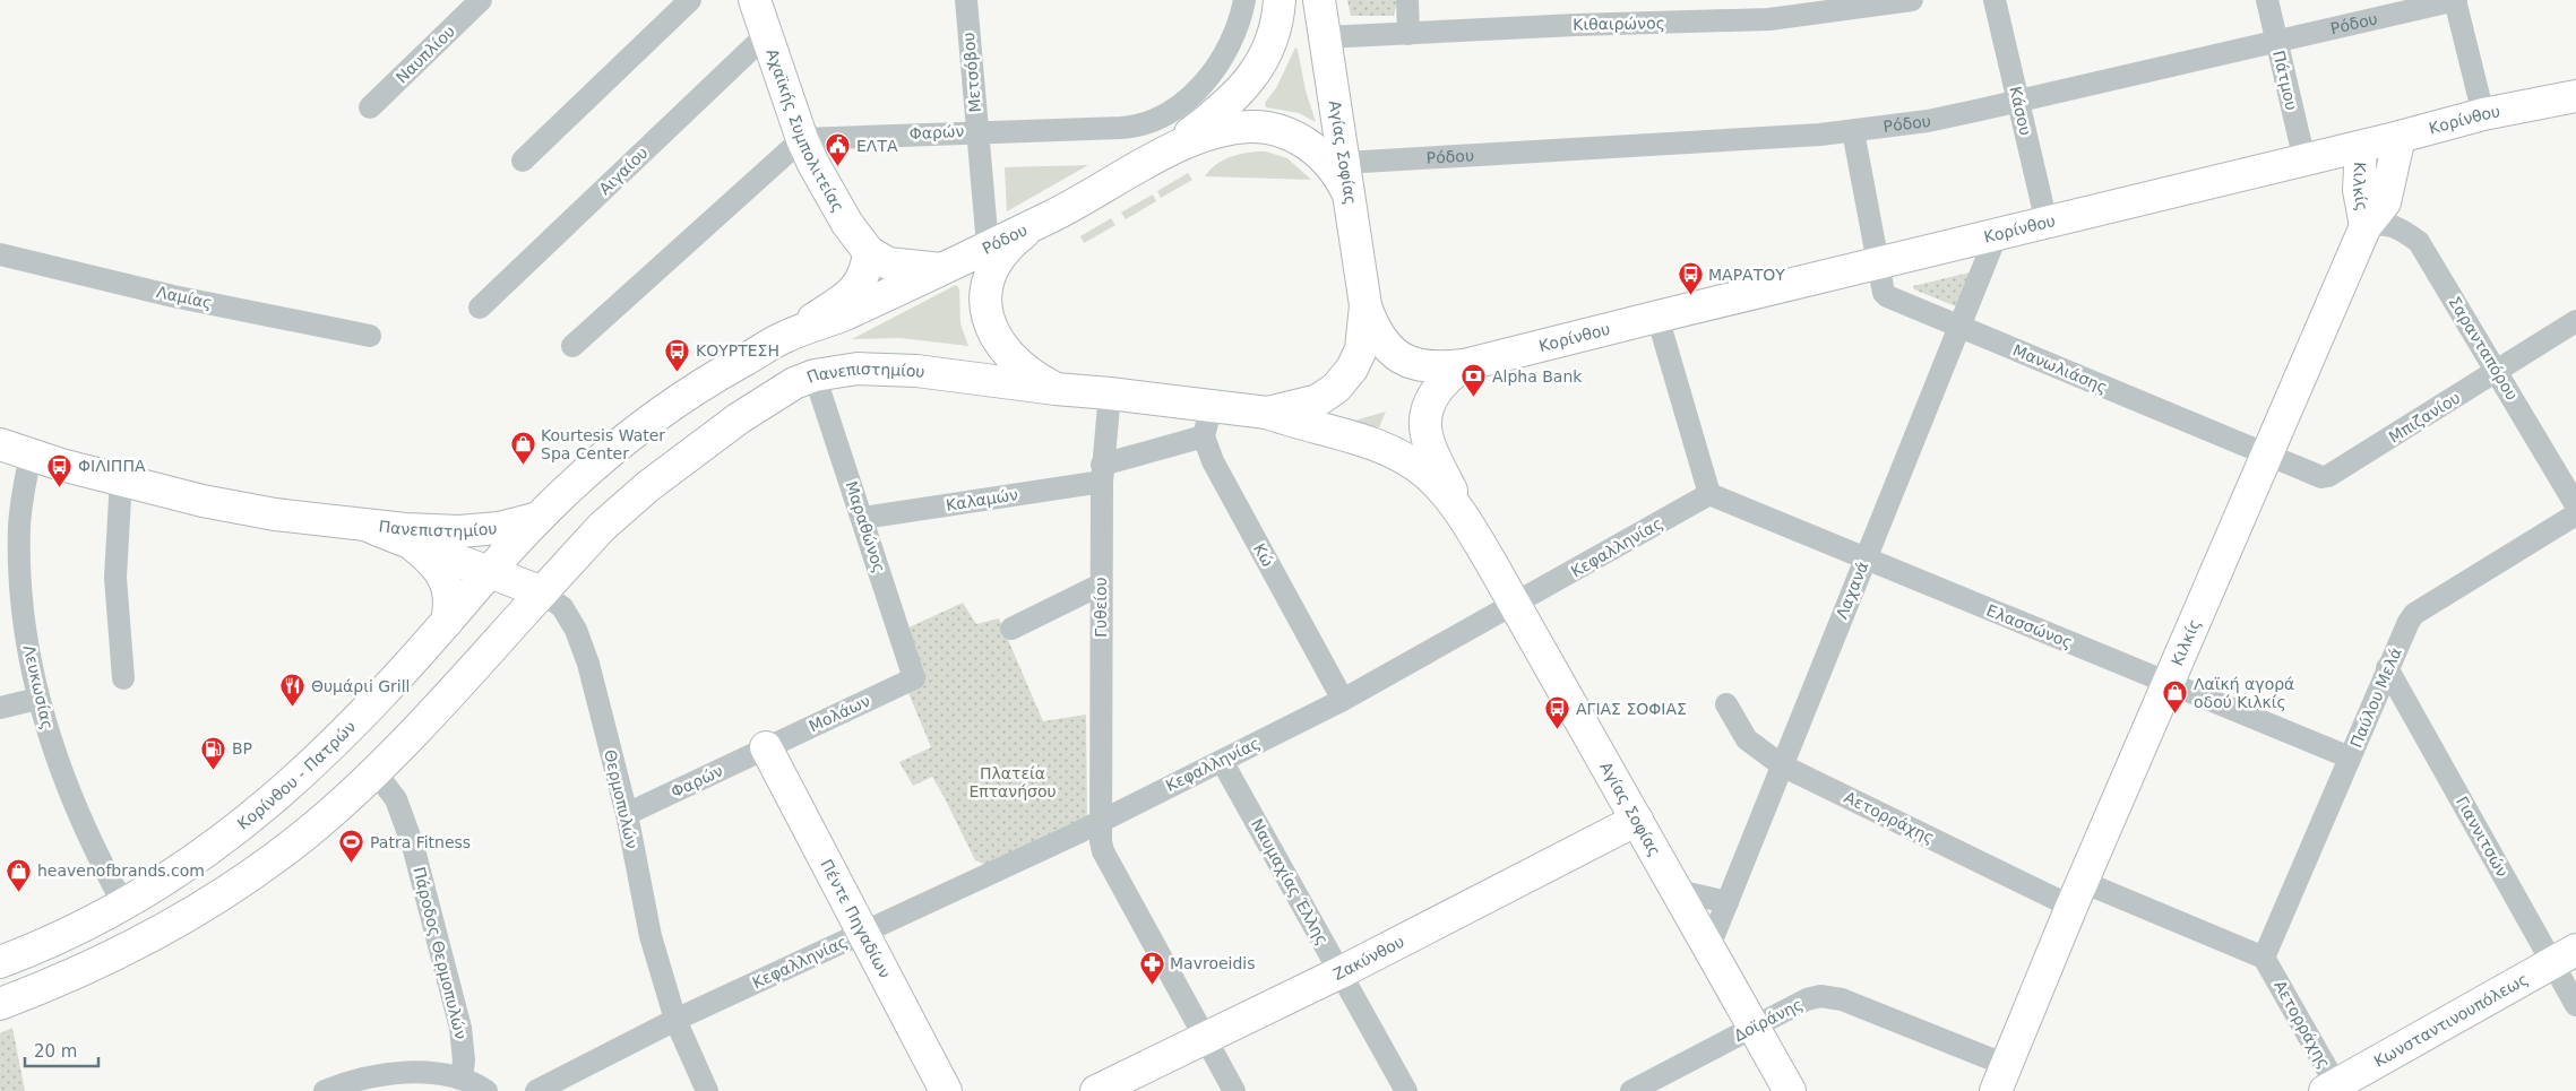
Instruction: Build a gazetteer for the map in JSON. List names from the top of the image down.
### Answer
{
  "streets": {
    "main road": [
      "Ρόδου",
      "Κορίνθου",
      "Αχαϊκής Συμπολιτείας",
      "Αγίας Σοφίας",
      "Κιλκίς",
      "Πανεπιστημίου",
      "Κορίνθου - Πατρών",
      "Πέντε Πηγαδίων",
      "Ζακύνθου",
      "Κωνσταντινουπόλεως"
    ],
    "street": [
      "Κιθαιρώνος",
      "Ναυπλίου",
      "Μετσόβου",
      "Πάτμου",
      "Κάσου",
      "Φαρών",
      "Αιγαίου",
      "Λαμίας",
      "Σαρανταπόρου",
      "Μανωλιάσης",
      "Μπιζανίου",
      "Καλαμών",
      "Μαραθώνος",
      "Κεφαλληνίας",
      "Κώ",
      "Λαχανά",
      "Γυθείου",
      "Ελασσώνος",
      "Λευκωσίας",
      "Παύλου Μελά",
      "Μολάων",
      "Θερμοπυλών",
      "Αετορράχης",
      "Γιαννιτσών",
      "Ναυμαχίας Έλλης",
      "Πάροδος Θερμοπυλών",
      "Δοϊράνης"
    ]
  },
  "crossings": [
    ["Ρόδου", "Μετσόβου"],
    ["Ρόδου", "Πάτμου"],
    ["Ρόδου", "Κάσου"],
    ["Ρόδου", "Αγίας Σοφίας"],
    ["Ρόδου", "Πανεπιστημίου"],
    ["Κιθαιρώνος", "Αγίας Σοφίας"],
    ["Μετσόβου", "Φαρών"],
    ["Πάτμου", "Κορίνθου"],
    ["Κάσου", "Κορίνθου"],
    ["Κορίνθου", "Κιλκίς"],
    ["Κορίνθου", "Μανωλιάσης"],
    ["Κορίνθου", "Λαχανά"],
    ["Αχαϊκής Συμπολιτείας", "Φαρών"],
    ["Αχαϊκής Συμπολιτείας", "Αιγαίου"],
    ["Φαρών", "Μολάων"],
    ["Φαρών", "Θερμοπυλών"],
    ["Φαρών", "Πέντε Πηγαδίων"],
    ["Αγίας Σοφίας", "Κεφαλληνίας"],
    ["Αγίας Σοφίας", "Λαχανά"],
    ["Αγίας Σοφίας", "Ζακύνθου"],
    ["Αγίας Σοφίας", "Δοϊράνης"],
    ["Κιλκίς", "Σαρανταπόρου"],
    ["Κιλκίς", "Μανωλιάσης"],
    ["Κιλκίς", "Μπιζανίου"],
    ["Κιλκίς", "Ελασσώνος"],
    ["Κιλκίς", "Αετορράχης"],
    ["Κιλκίς", "Δοϊράνης"],
    ["Σαρανταπόρου", "Μπιζανίου"],
    ["Μανωλιάσης", "Μπιζανίου"],
    ["Μανωλιάσης", "Λαχανά"],
    ["Πανεπιστημίου", "Μαραθώνος"],
    ["Πανεπιστημίου", "Γυθείου"],
    ["Πανεπιστημίου", "Λευκωσίας"],
    ["Πανεπιστημίου", "Κορίνθου - Πατρών"],
    ["Πανεπιστημίου", "Θερμοπυλών"],
    ["Καλαμών", "Μαραθώνος"],
    ["Καλαμών", "Κώ"],
    ["Καλαμών", "Γυθείου"],
    ["Μαραθώνος", "Μολάων"],
    ["Κεφαλληνίας", "Κώ"],
    ["Κεφαλληνίας", "Γυθείου"],
    ["Κεφαλληνίας", "Ελασσώνος"],
    ["Κεφαλληνίας", "Θερμοπυλών"],
    ["Κεφαλληνίας", "Ναυμαχίας Έλλης"],
    ["Κεφαλληνίας", "Πέντε Πηγαδίων"],
    ["Λαχανά", "Ελασσώνος"],
    ["Λαχανά", "Αετορράχης"],
    ["Γυθείου", "Ζακύνθου"],
    ["Ελασσώνος", "Παύλου Μελά"],
    ["Λευκωσίας", "Κορίνθου - Πατρών"],
    ["Παύλου Μελά", "Αετορράχης"],
    ["Παύλου Μελά", "Γιαννιτσών"],
    ["Μολάων", "Πέντε Πηγαδίων"],
    ["Αετορράχης", "Κωνσταντινουπόλεως"],
    ["Γιαννιτσών", "Κωνσταντινουπόλεως"],
    ["Ναυμαχίας Έλλης", "Ζακύνθου"]
  ],
  "parks": ["Πλατεία Επτανήσου"],
  "places": {
    "public building": ["ΕΛΤΑ"],
    "bus stop": [
      "ΜΑΡΑΤΟΥ",
      "ΚΟΥΡΤΕΣΗ",
      "ΦΙΛΙΠΠΑ",
      "ΑΓΙΑΣ ΣΟΦΙΑΣ"
    ],
    "bank": ["Alpha Bank"],
    "shop": ["Kourtesis Water Spa Center", "Λαϊκή αγορά οδού Κιλκίς", "heavenofbrands.com"],
    "restaurant": ["Θυμάριi Grill"],
    "fuel station": ["BP"],
    "sports": ["Patra Fitness"],
    "pharmacy": ["Mavroeidis"]
  },
  "scale_bar": "20 m"
}
